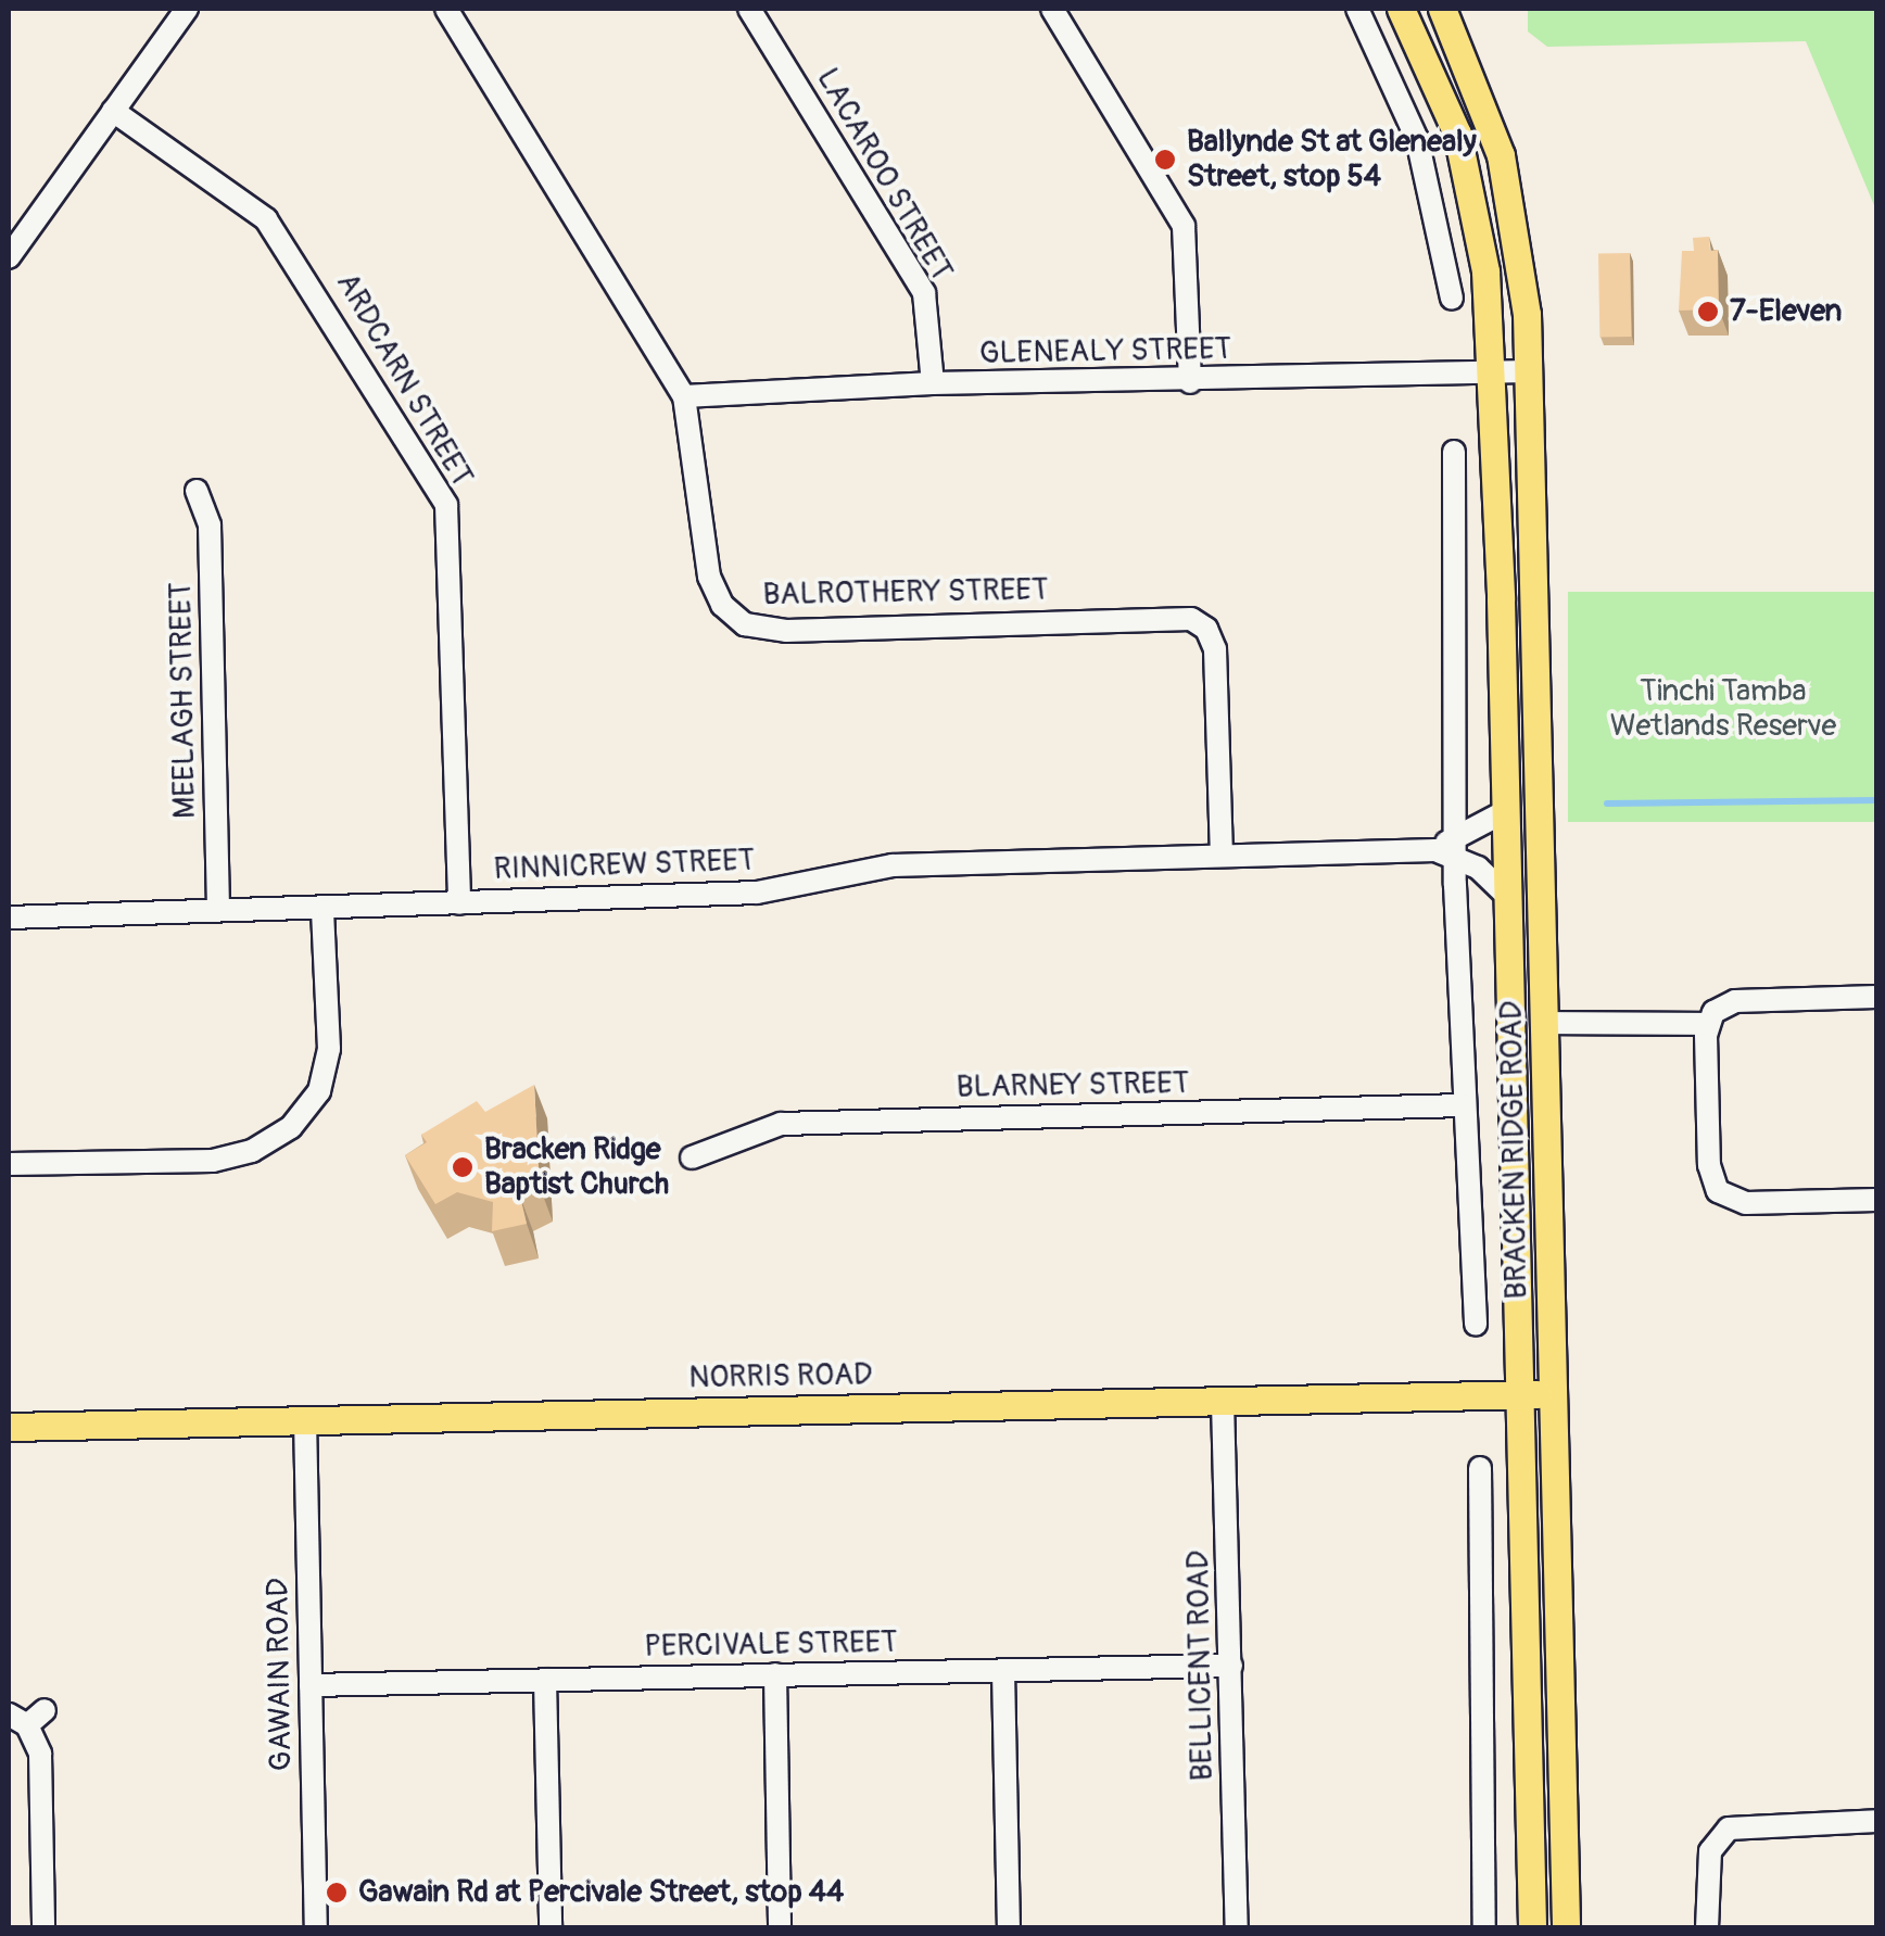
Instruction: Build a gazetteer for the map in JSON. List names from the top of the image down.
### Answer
{
  "streets": {
    "main road": ["BRACKEN RIDGE ROAD", "NORRIS ROAD"],
    "street": [
      "LACAROO STREET",
      "GLENEALY STREET",
      "ARDCARN STREET",
      "BALROTHERY STREET",
      "MEELAGH STREET",
      "RINNICREW STREET",
      "BLARNEY STREET",
      "PERCIVALE STREET",
      "BELLICENT ROAD",
      "GAWAIN ROAD"
    ]
  },
  "crossings": [
    ["LACAROO STREET", "GLENEALY STREET"],
    ["GLENEALY STREET", "BALROTHERY STREET"],
    ["GLENEALY STREET", "BRACKEN RIDGE ROAD"],
    ["ARDCARN STREET", "RINNICREW STREET"],
    ["BALROTHERY STREET", "RINNICREW STREET"],
    ["MEELAGH STREET", "RINNICREW STREET"],
    ["RINNICREW STREET", "BRACKEN RIDGE ROAD"],
    ["BLARNEY STREET", "BRACKEN RIDGE ROAD"],
    ["BRACKEN RIDGE ROAD", "NORRIS ROAD"],
    ["NORRIS ROAD", "BELLICENT ROAD"],
    ["NORRIS ROAD", "GAWAIN ROAD"],
    ["PERCIVALE STREET", "BELLICENT ROAD"],
    ["PERCIVALE STREET", "GAWAIN ROAD"]
  ],
  "parks": ["Tinchi Tamba Wetlands Reserve"],
  "places": [
    "Ballynde St at Glenealy Street, stop 54",
    "7-Eleven",
    "Bracken Ridge Baptist Church",
    "Gawain Rd at Percivale Street, stop 44"
  ]
}
